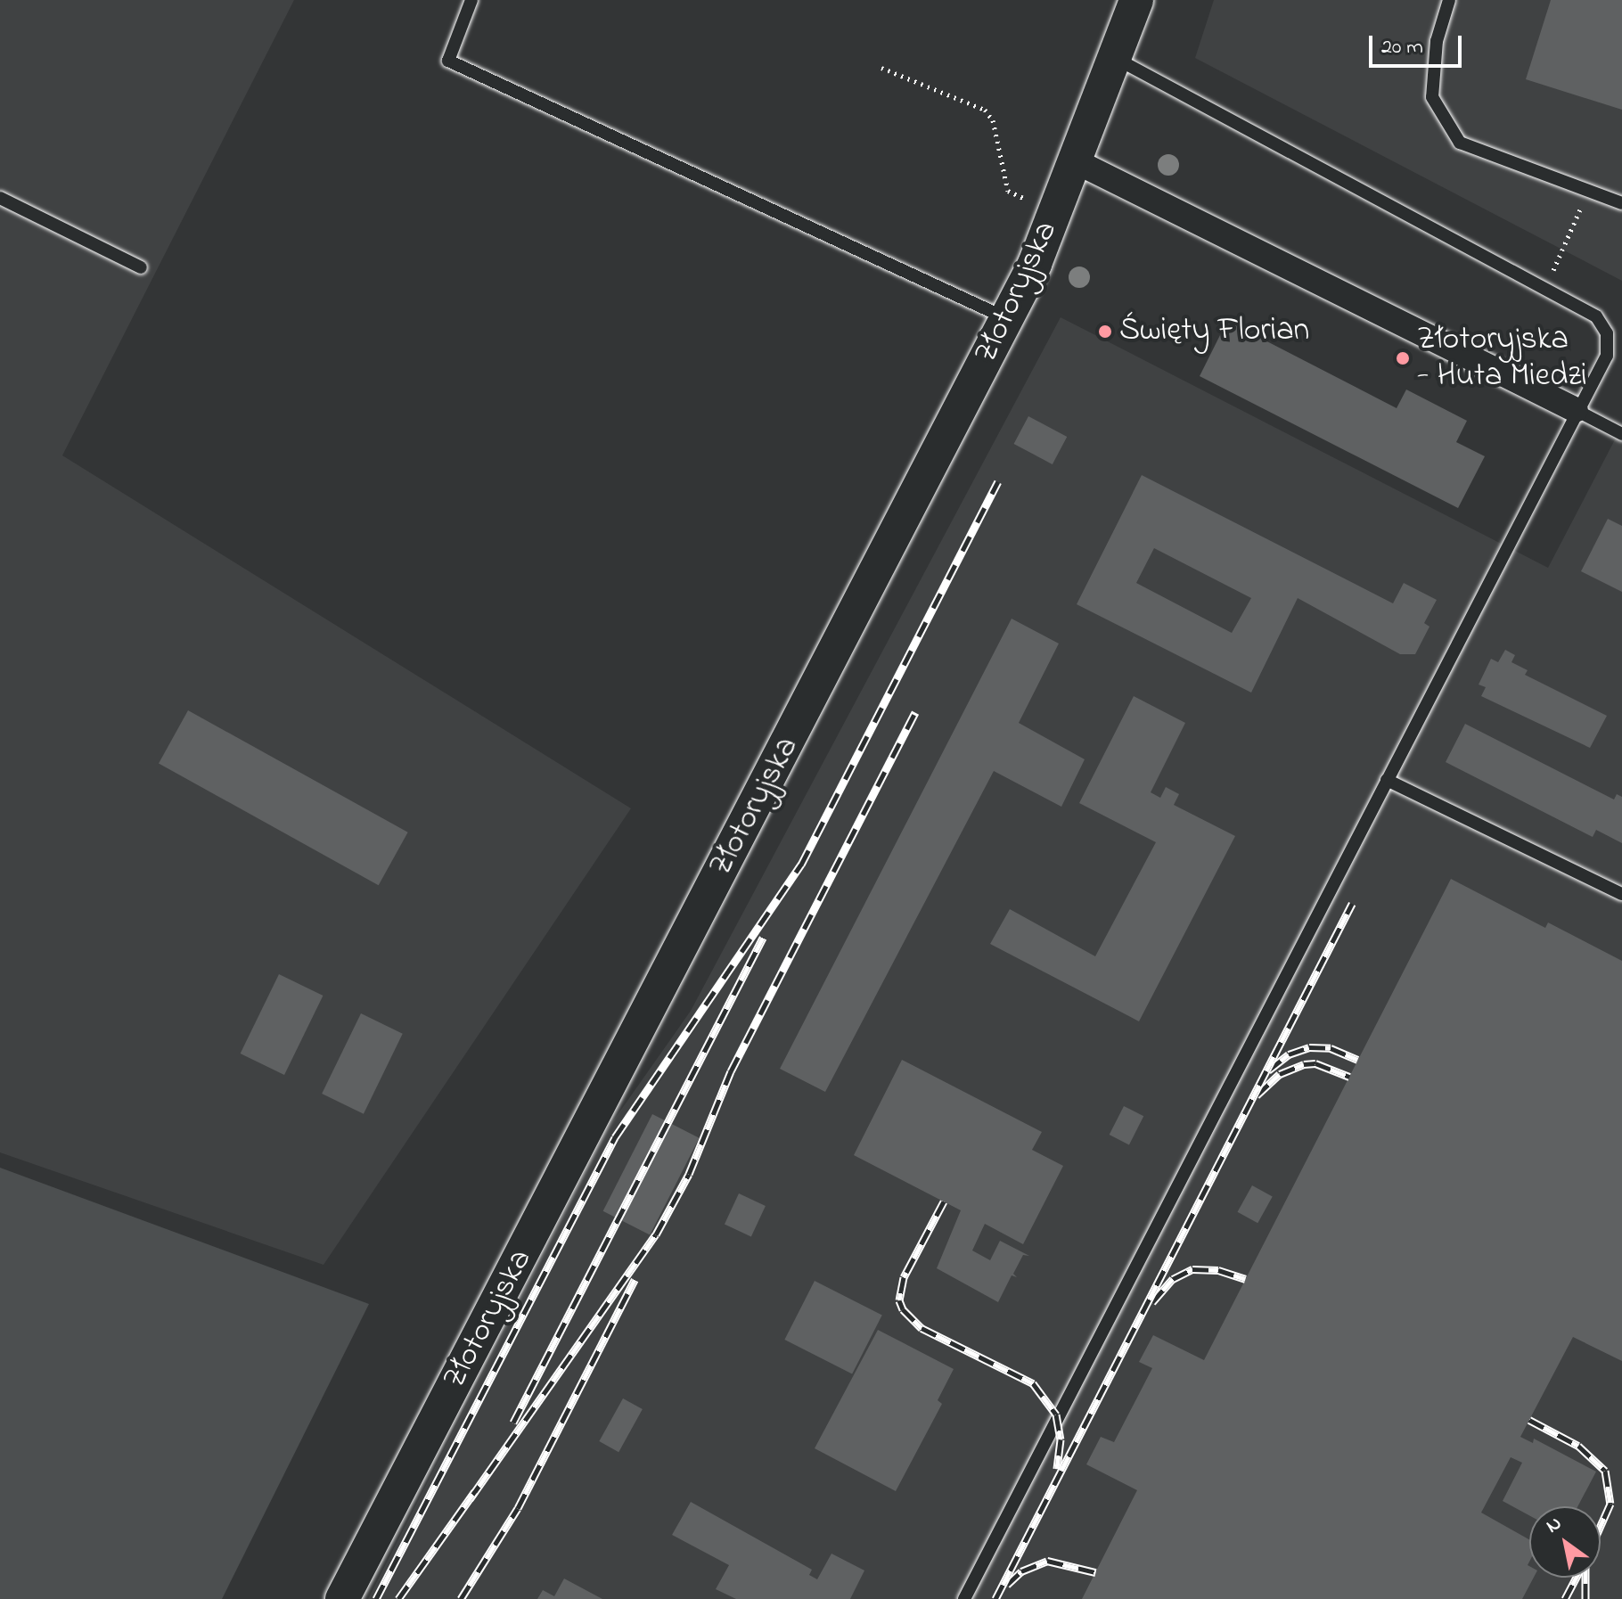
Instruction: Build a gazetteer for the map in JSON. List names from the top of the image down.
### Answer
{
  "streets": {
    "main road": ["Złotoryjska"]
  },
  "places": ["Święty Florian", "Złotoryjska - Huta Miedzi"],
  "scale_bar": "20 m",
  "north": "top left"
}
